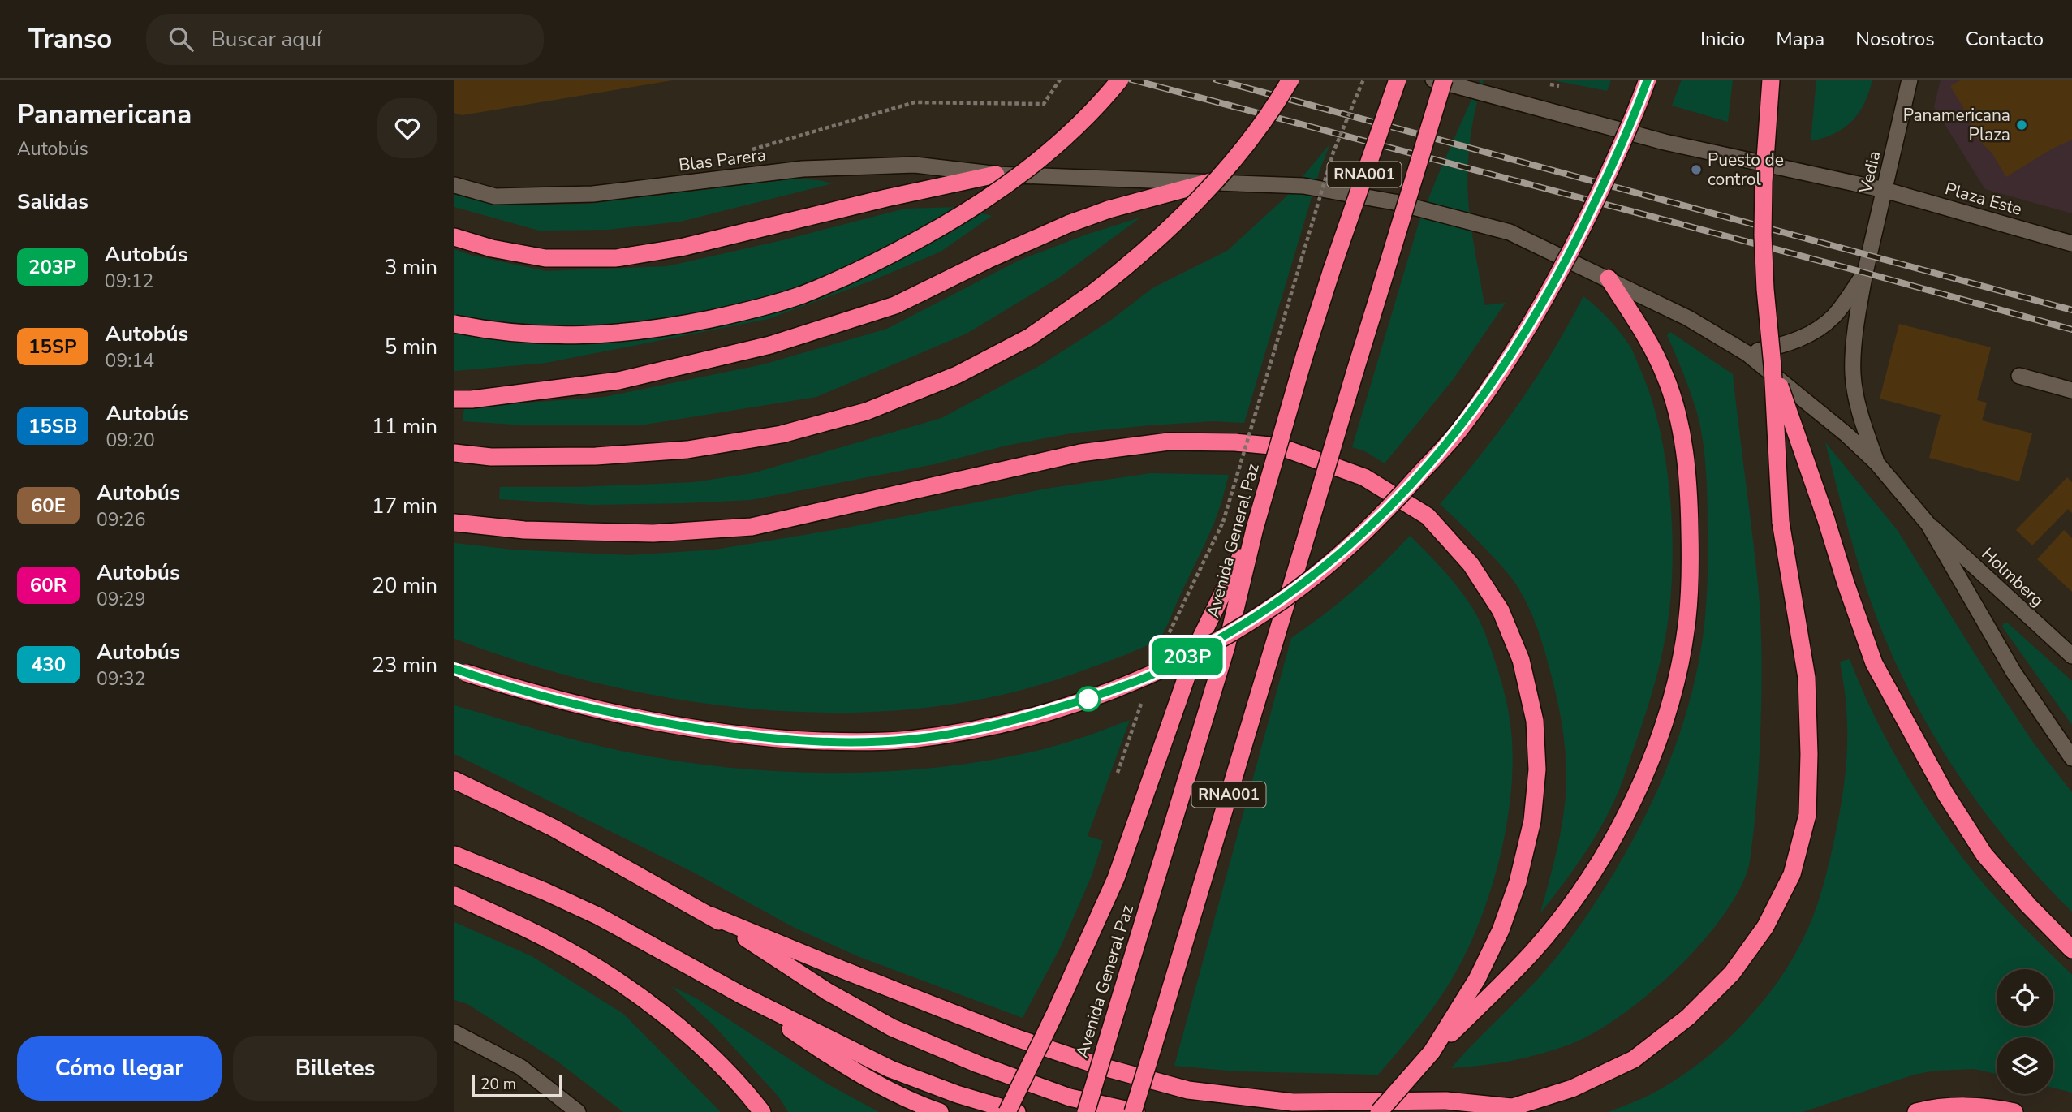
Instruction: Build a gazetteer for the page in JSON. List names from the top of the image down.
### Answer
{
  "streets": {
    "highway": ["RNA001", "Avenida General Paz"],
    "street": [
      "Blas Parera",
      "Vedia",
      "Plaza Este",
      "Holmberg"
    ]
  },
  "crossings": [
    ["Blas Parera", "Vedia"],
    ["Vedia", "Plaza Este"],
    ["RNA001", "Plaza Este"]
  ],
  "places": ["Panamericana Plaza", "Puesto de control"],
  "lines": ["bus line 203P"],
  "scale_bar": "20 m",
  "page": {
    "header": "Transo",
    "search": "Buscar aquí",
    "nav": [
      "Inicio",
      "Mapa",
      "Nosotros",
      "Contacto"
    ],
    "heading": [
      ["Panamericana", "Autobús"],
      "Salidas"
    ],
    "on_map": "203P",
    "list": [
      {
        "mark": "203P",
        "name": "Autobús",
        "note": "09:12",
        "value": "3 min"
      },
      {
        "mark": "15SP",
        "name": "Autobús",
        "note": "09:14",
        "value": "5 min"
      },
      {
        "mark": "15SB",
        "name": "Autobús",
        "note": "09:20",
        "value": "11 min"
      },
      {
        "mark": "60E",
        "name": "Autobús",
        "note": "09:26",
        "value": "17 min"
      },
      {
        "mark": "60R",
        "name": "Autobús",
        "note": "09:29",
        "value": "20 min"
      },
      {
        "mark": "430",
        "name": "Autobús",
        "note": "09:32",
        "value": "23 min"
      }
    ],
    "buttons": ["Cómo llegar", "Billetes"],
    "scale": "20 m"
  }
}
